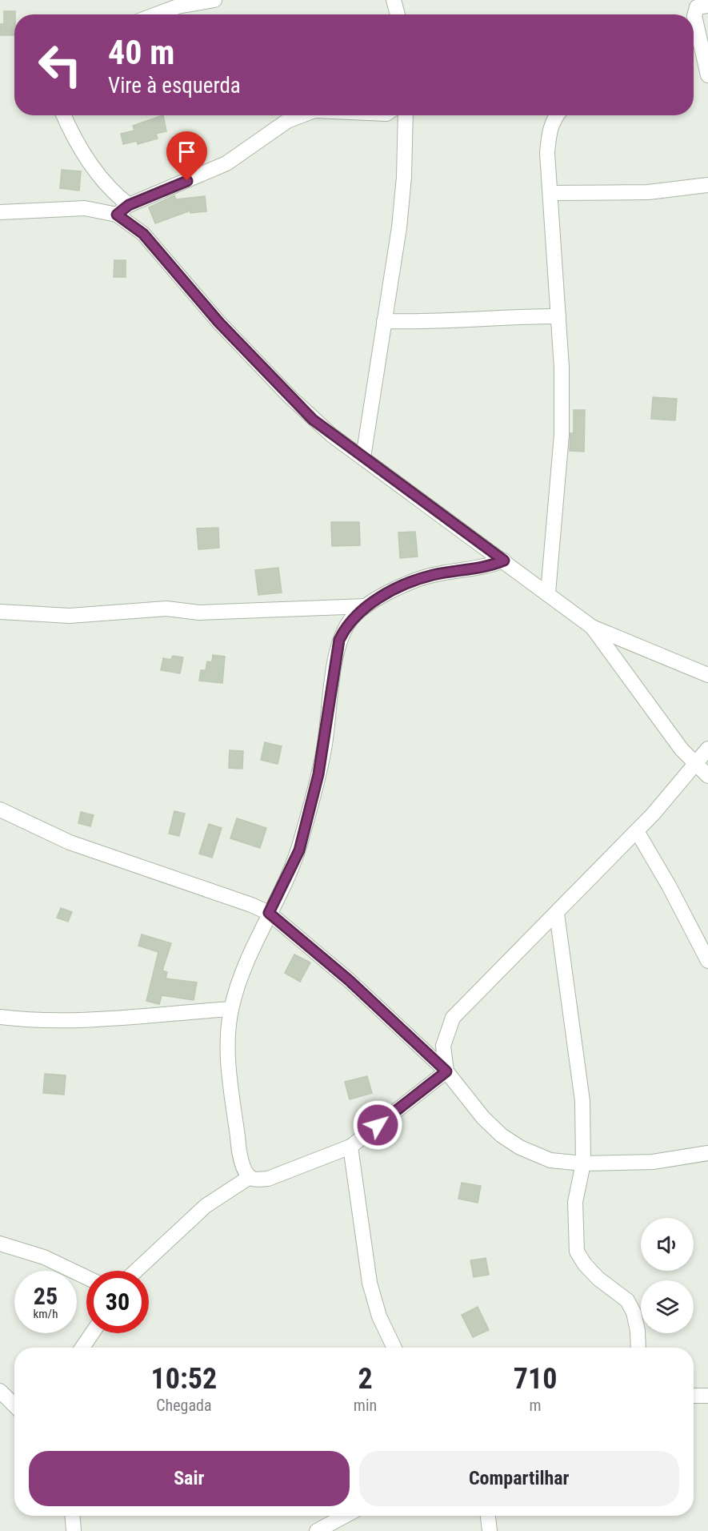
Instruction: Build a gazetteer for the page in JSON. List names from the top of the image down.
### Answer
{
  "page": {
    "turn": ["40 m", "Vire à esquerda"],
    "speed": "25 km/h",
    "limit": "30",
    "eta": [
      "10:52",
      "Chegada",
      "2",
      "min",
      "710",
      "m"
    ],
    "buttons": ["Sair", "Compartilhar"]
  }
}
